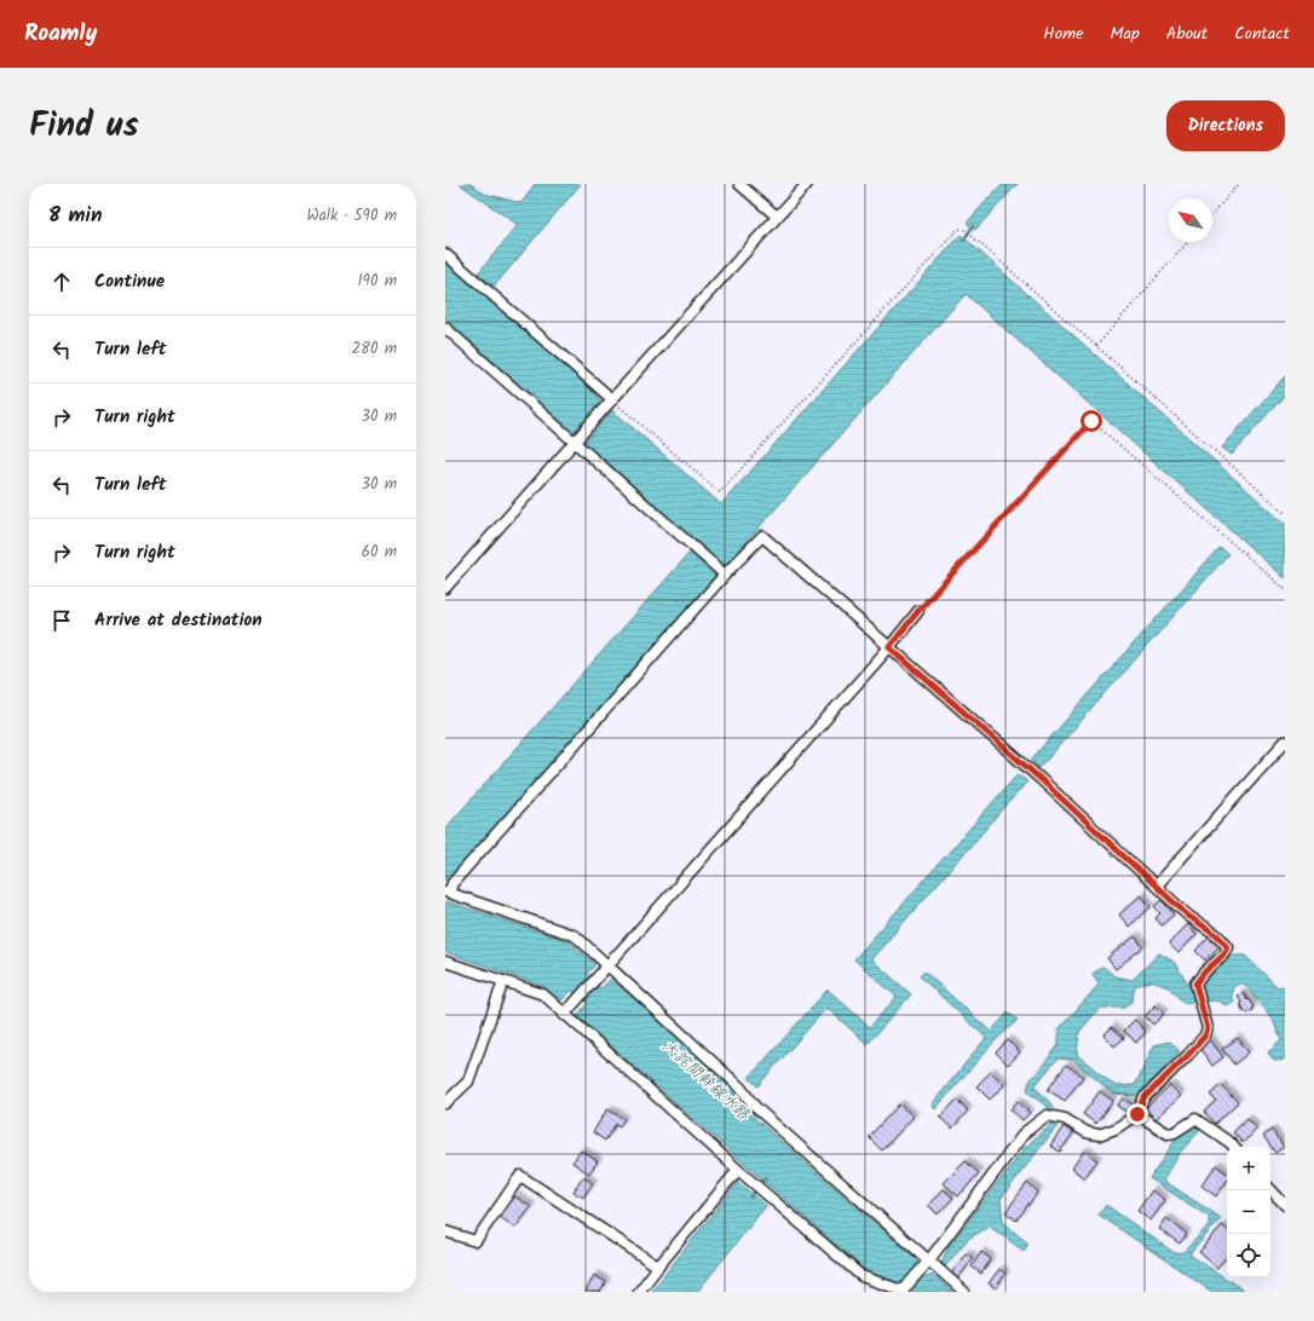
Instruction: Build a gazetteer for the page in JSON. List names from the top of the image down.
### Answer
{
  "water": ["大詫間幹線水路"],
  "north": "top left",
  "page": {
    "header": "Roamly",
    "nav": [
      "Home",
      "Map",
      "About",
      "Contact"
    ],
    "title": "Find us",
    "buttons": "Directions",
    "heading": ["8 min", "Walk · 590 m"],
    "list": [
      ["Continue", "190 m"],
      ["Turn left", "280 m"],
      ["Turn right", "30 m"],
      ["Turn left", "30 m"],
      ["Turn right", "60 m"],
      "Arrive at destination"
    ],
    "map_buttons": ["+", "−"]
  }
}
